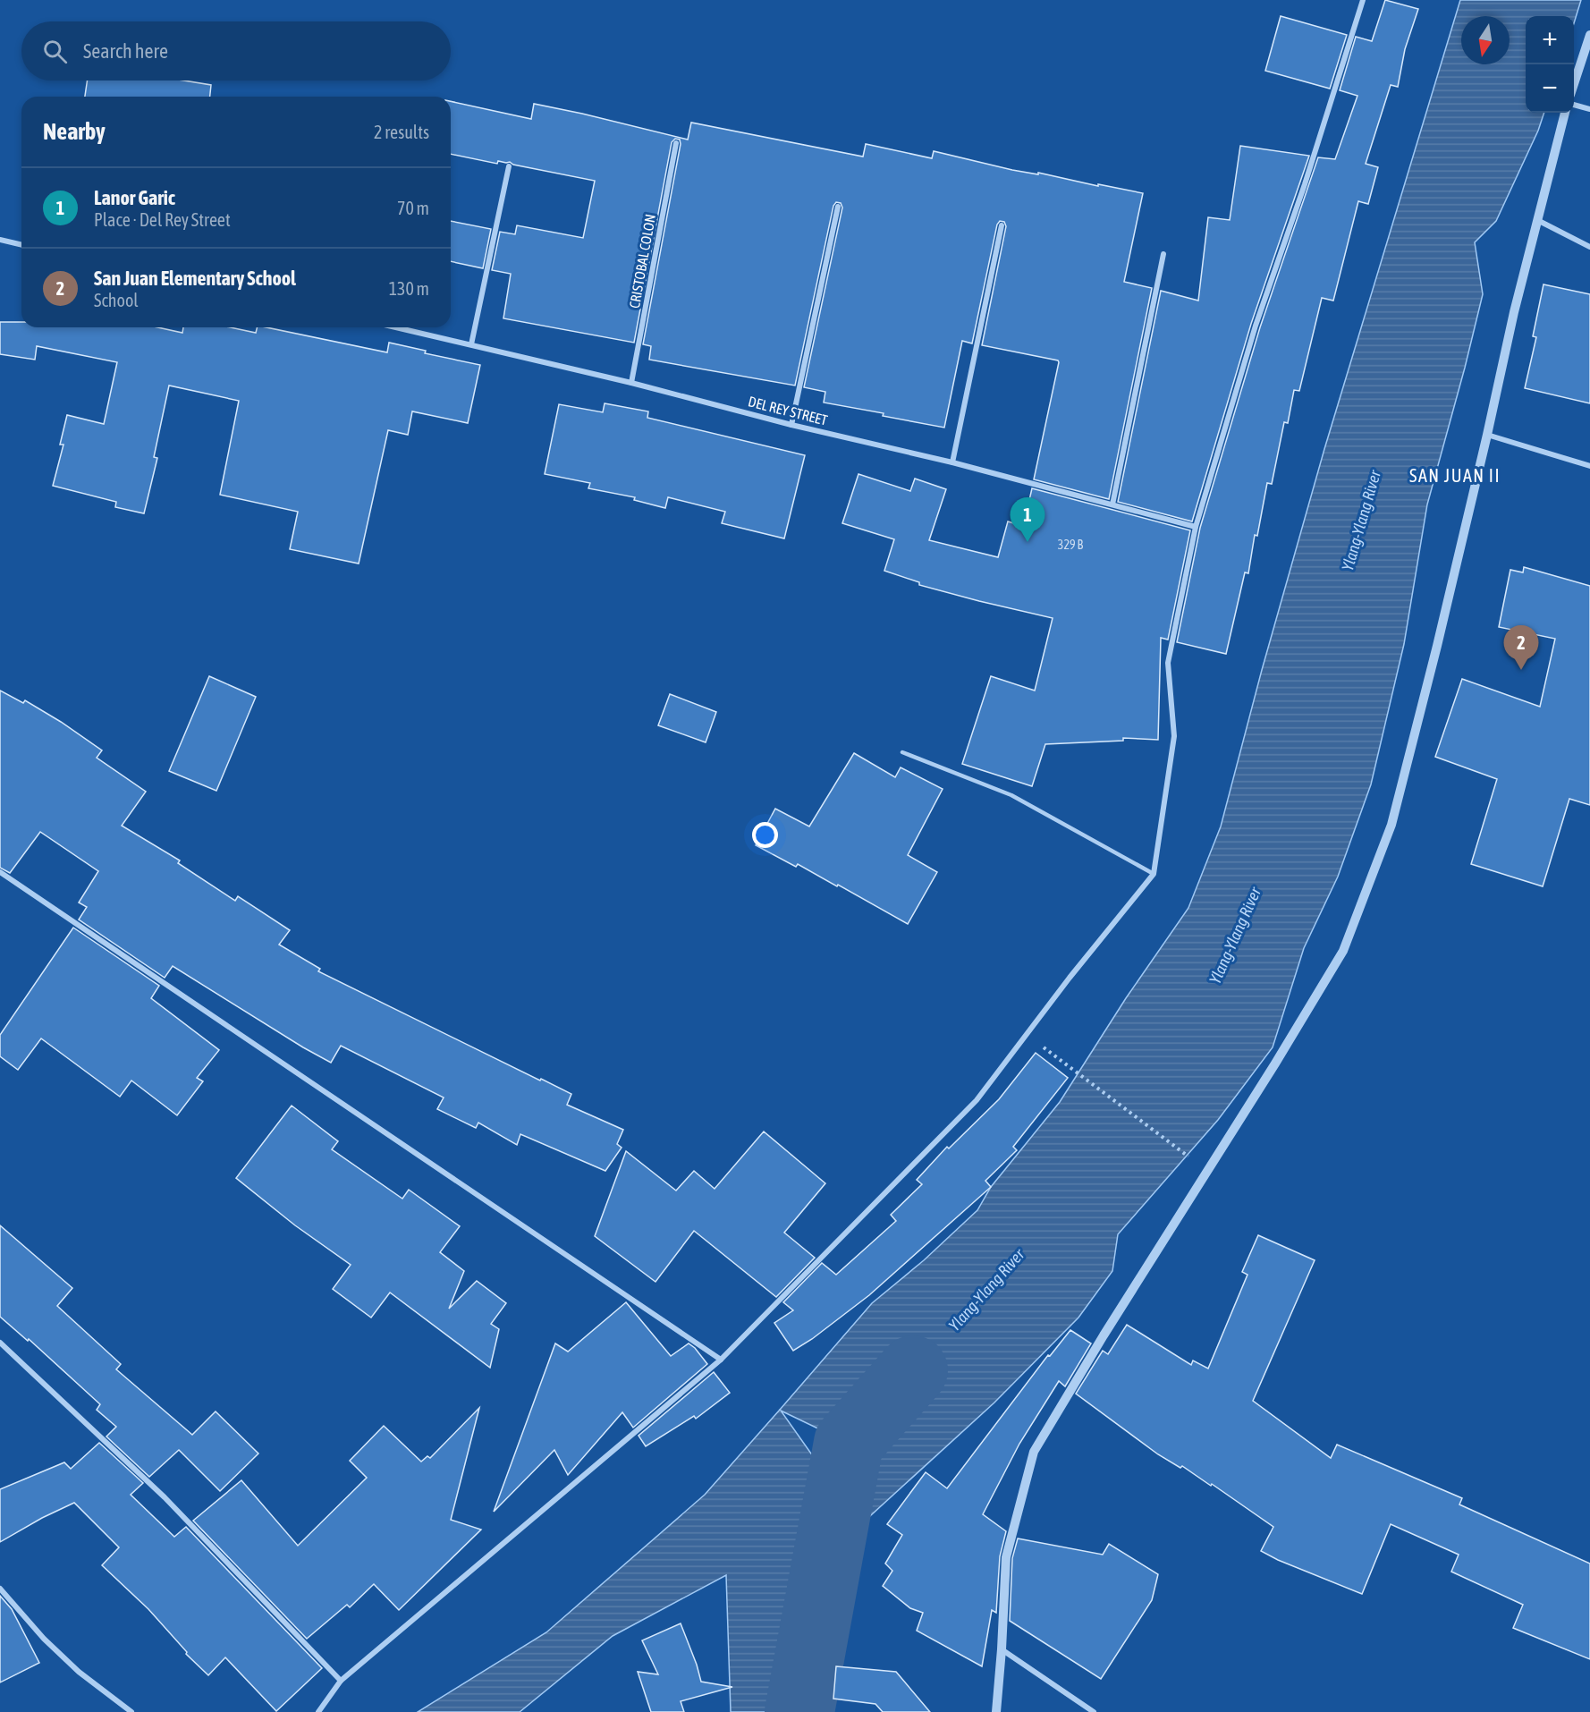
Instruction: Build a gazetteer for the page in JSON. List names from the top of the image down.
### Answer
{
  "streets": {
    "street": ["CRISTOBAL COLON", "DEL REY STREET"]
  },
  "crossings": [
    ["CRISTOBAL COLON", "DEL REY STREET"]
  ],
  "districts": ["SAN JUAN II"],
  "water": ["Ylang-Ylang River"],
  "house_numbers": ["329 B"],
  "north": "bottom",
  "page": {
    "map_buttons": ["+", "−"],
    "search": "Search here",
    "heading": ["Nearby", "2 results"],
    "list": [
      {
        "mark": "1",
        "name": "Lanor Garic",
        "note": "Place · Del Rey Street",
        "value": "70 m"
      },
      {
        "mark": "2",
        "name": "San Juan Elementary School",
        "note": "School",
        "value": "130 m"
      }
    ],
    "pins": ["1", "2"]
  }
}
